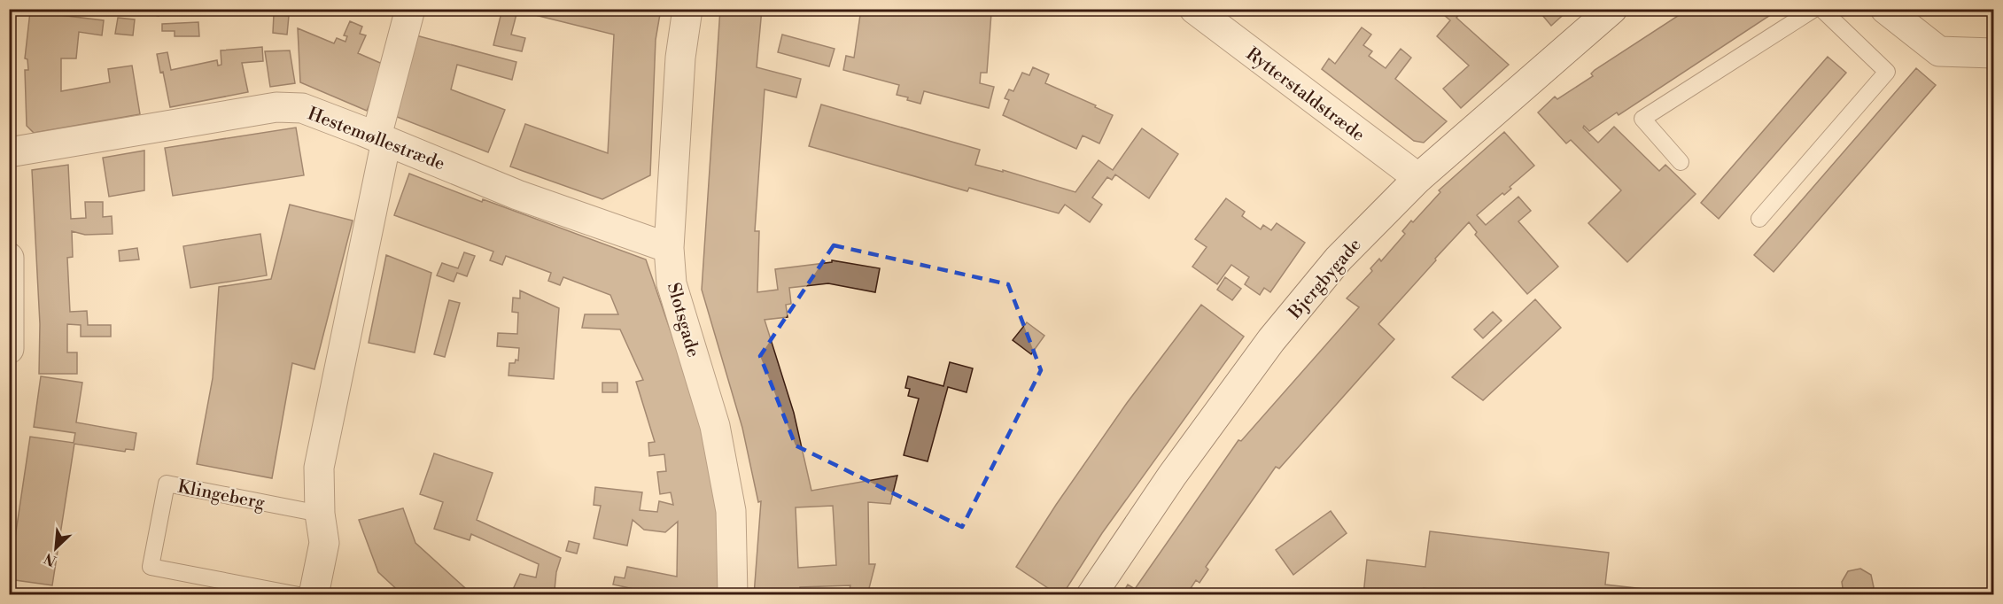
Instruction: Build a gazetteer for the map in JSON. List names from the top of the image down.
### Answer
{
  "streets": {
    "street": [
      "Rytterstaldstræde",
      "Hestemøllestræde",
      "Bjergbygade",
      "Slotsgade"
    ],
    "lane": ["Klingeberg"]
  },
  "crossings": [
    ["Rytterstaldstræde", "Bjergbygade"],
    ["Hestemøllestræde", "Slotsgade"]
  ],
  "north": "bottom left"
}
